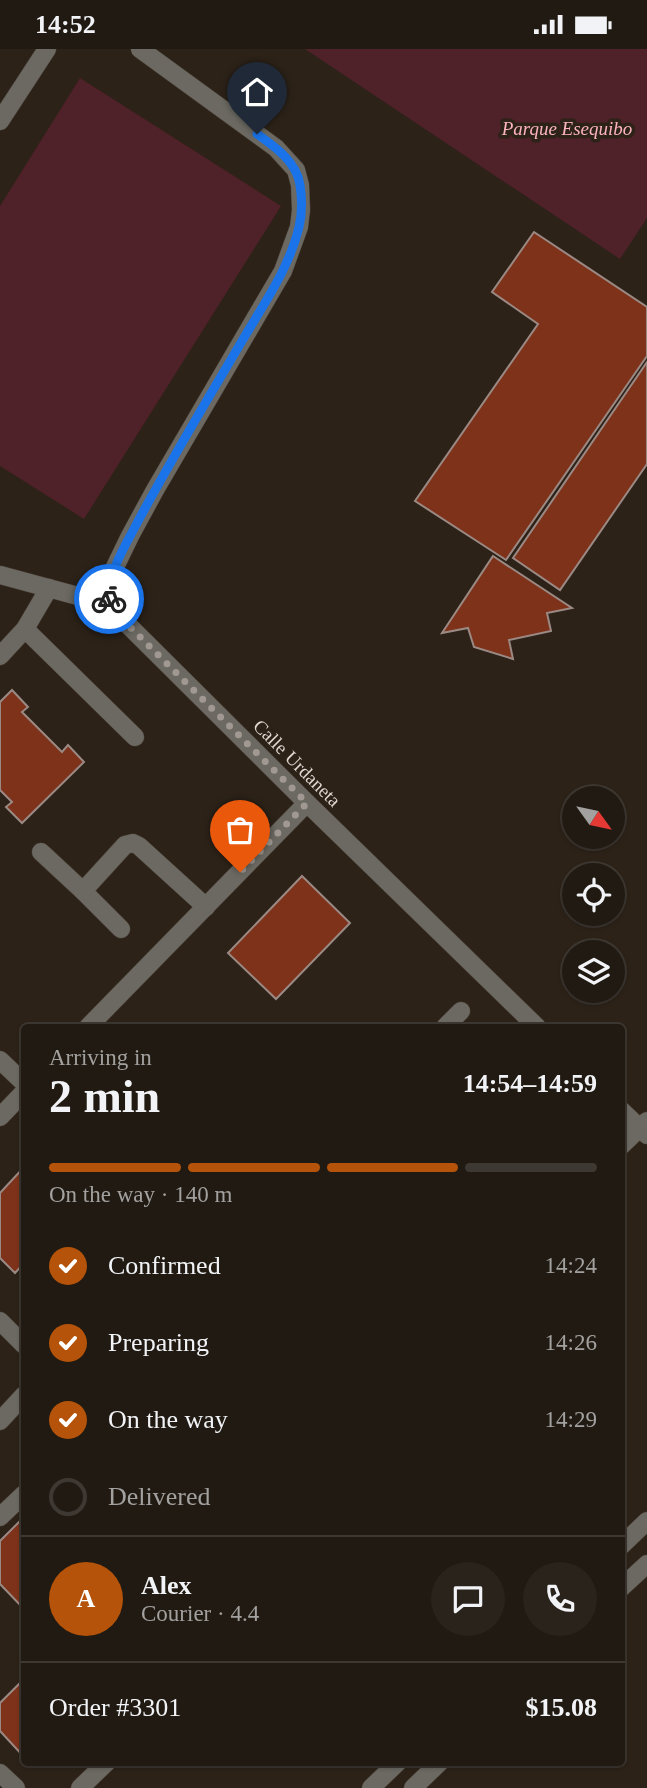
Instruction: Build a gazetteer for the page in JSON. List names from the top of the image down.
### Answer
{
  "streets": {
    "street": ["Calle Urdaneta"]
  },
  "parks": ["Parque Esequibo"],
  "north": "bottom right",
  "page": {
    "status": "14:52",
    "heading": ["2 min", "Arriving in", "14:54–14:59"],
    "panel": [
      "Alex",
      "Courier · 4.4",
      "Order #3301",
      "$15.08"
    ],
    "bar": "On the way · 140 m",
    "list": [
      ["Confirmed", "14:24"],
      ["Preparing", "14:26"],
      ["On the way", "14:29"],
      "Delivered"
    ],
    "round": "A"
  }
}
